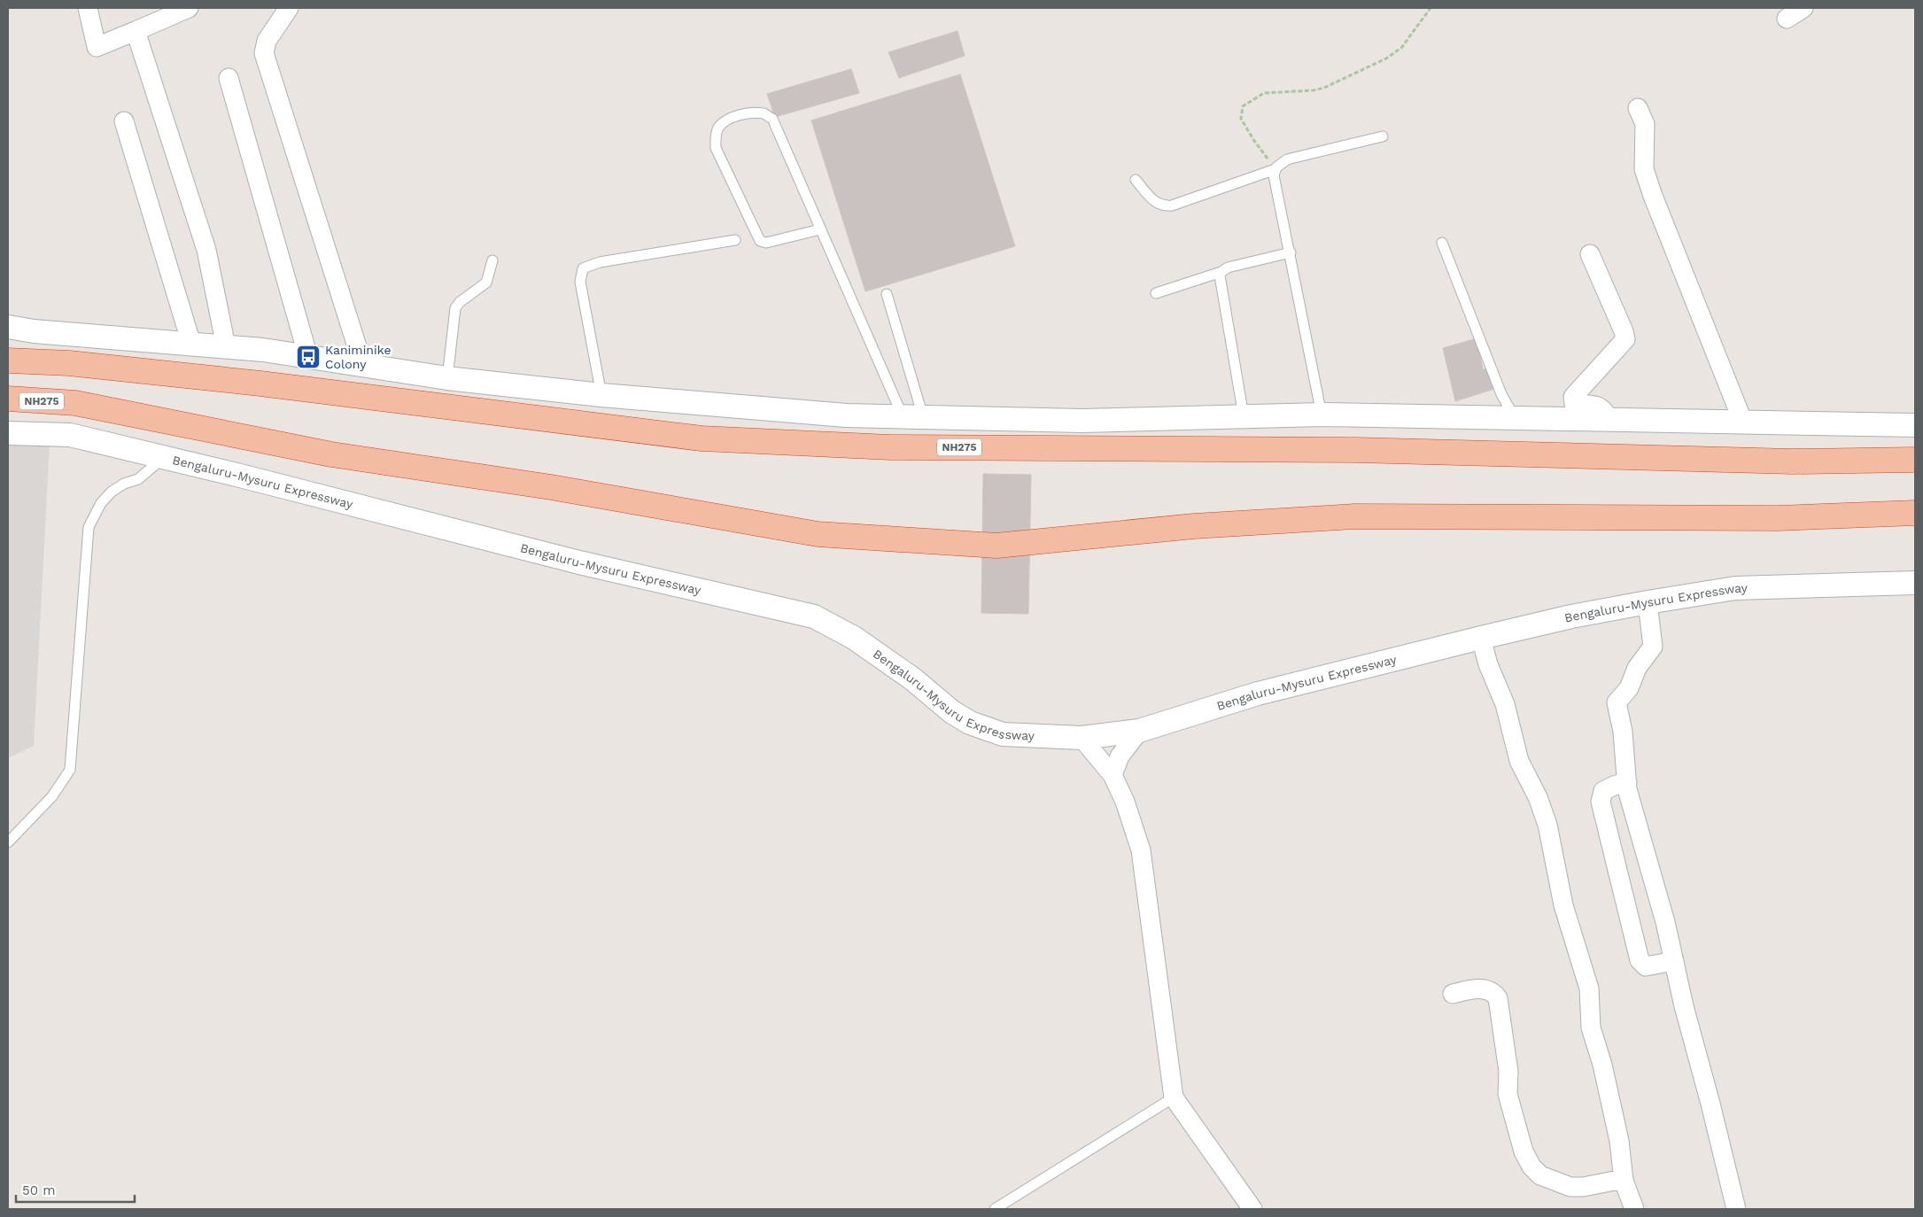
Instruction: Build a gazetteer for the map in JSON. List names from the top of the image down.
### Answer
{
  "streets": {
    "highway": ["NH275"],
    "street": ["Bengaluru-Mysuru Expressway"]
  },
  "places": {
    "bus stop": ["Kaniminike Colony"]
  },
  "scale_bar": "50 m"
}
